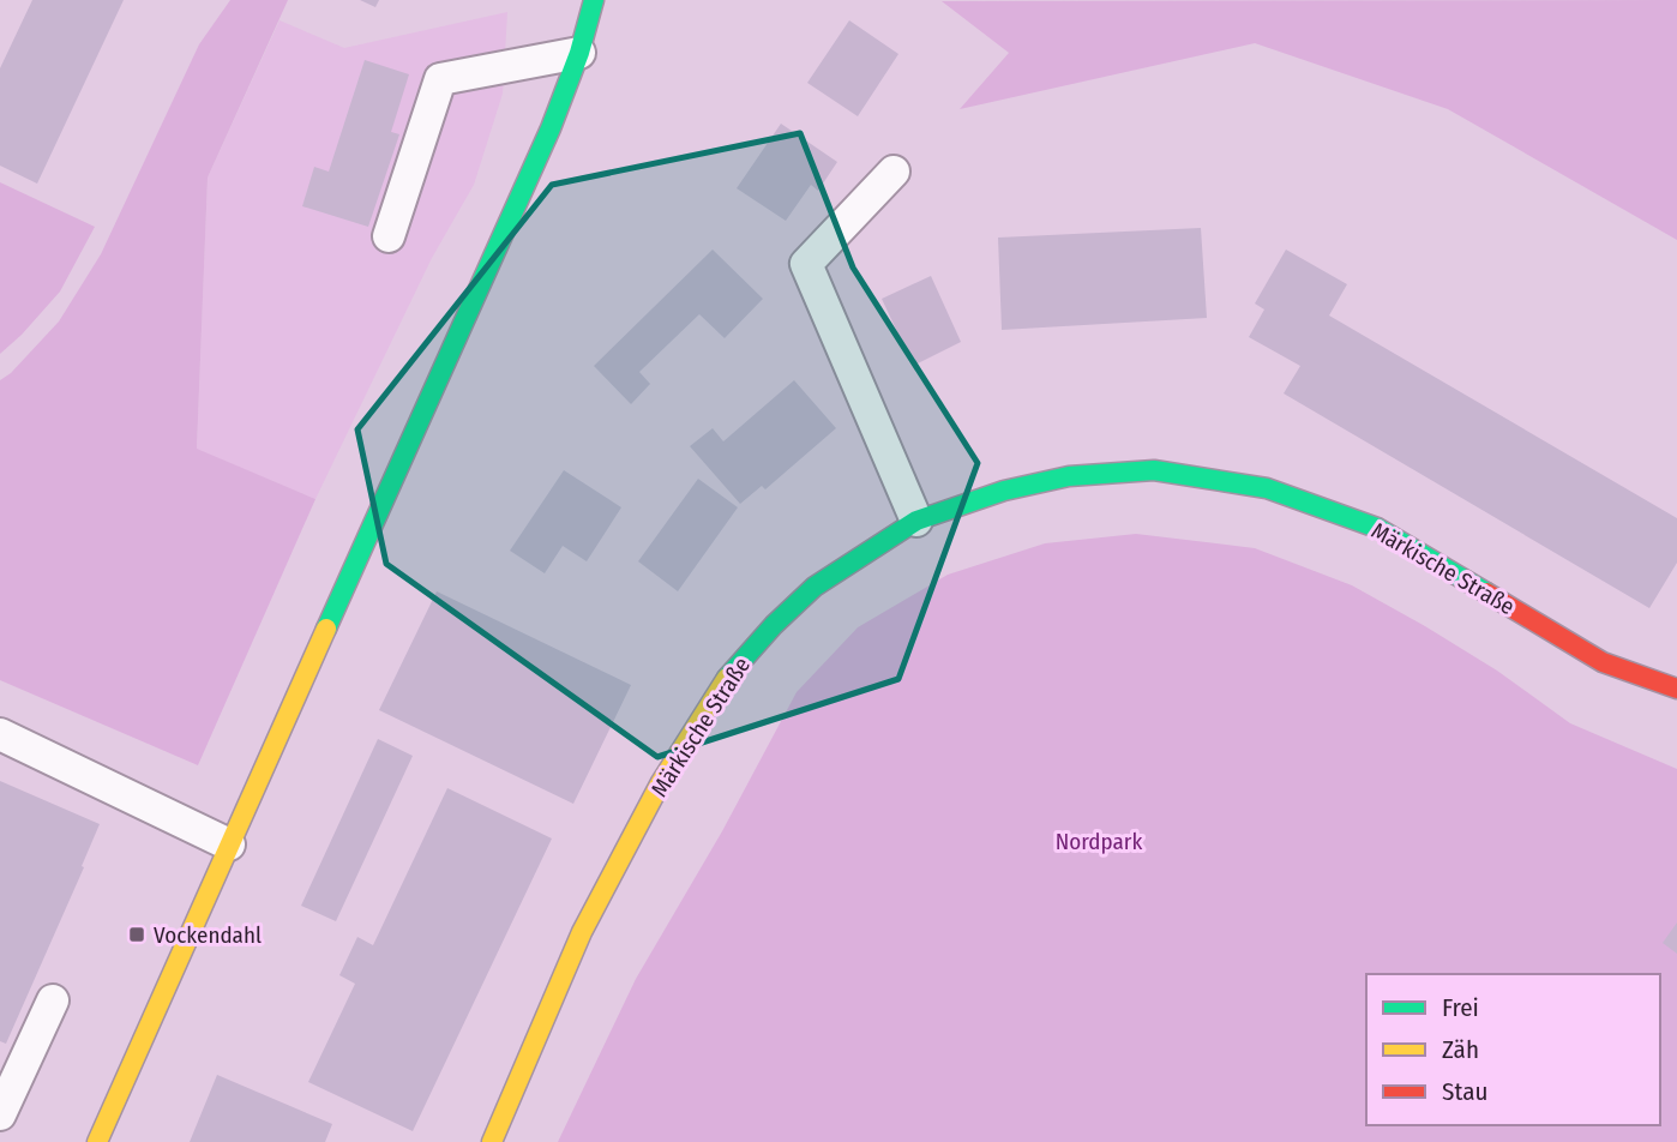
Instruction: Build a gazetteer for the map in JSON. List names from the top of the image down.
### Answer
{
  "streets": {
    "main road": ["Märkische Straße"]
  },
  "parks": ["Nordpark"],
  "places": {
    "transit": ["Vockendahl"]
  },
  "legend": ["Frei", "Zäh", "Stau"]
}
